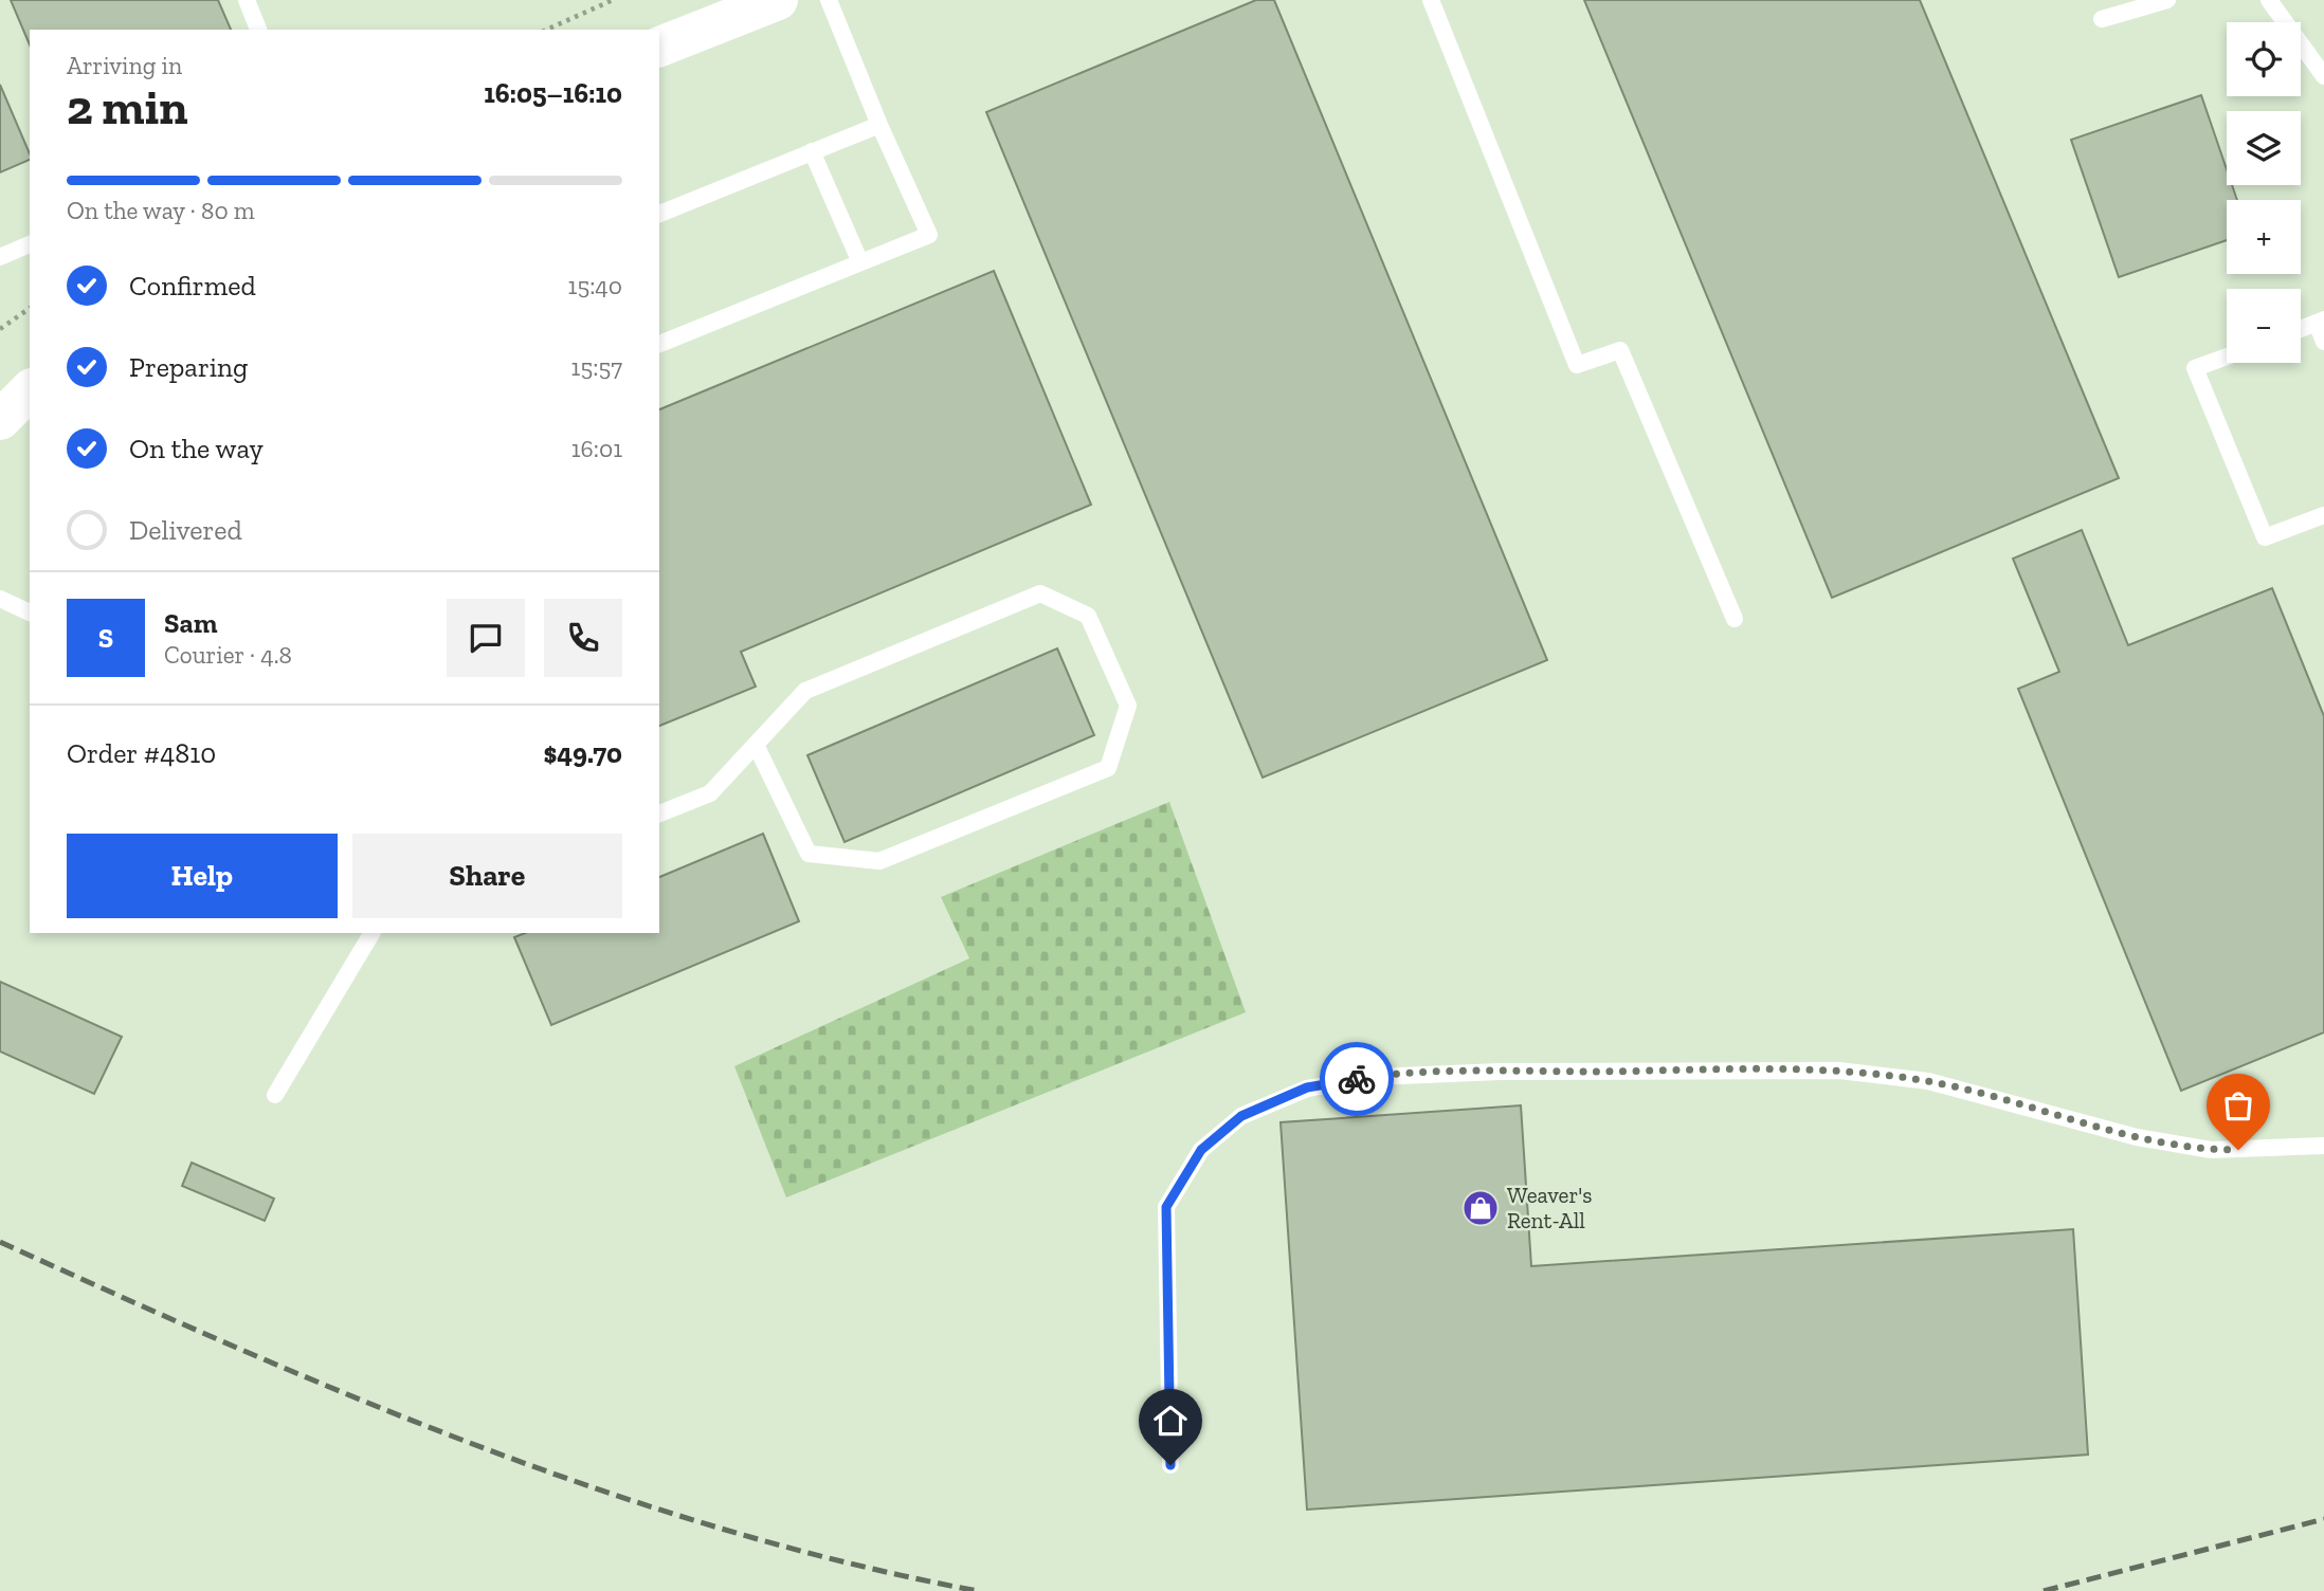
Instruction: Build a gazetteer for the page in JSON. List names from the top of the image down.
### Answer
{
  "places": {
    "shop": ["Weaver's Rent-All"]
  },
  "page": {
    "map_buttons": ["+", "−"],
    "heading": ["2 min", "Arriving in", "16:05–16:10"],
    "panel": [
      "Sam",
      "Courier · 4.8",
      "Order #4810",
      "$49.70"
    ],
    "bar": "On the way · 80 m",
    "list": [
      ["Confirmed", "15:40"],
      ["Preparing", "15:57"],
      ["On the way", "16:01"],
      "Delivered"
    ],
    "round": "S",
    "buttons": ["Help", "Share"]
  }
}
